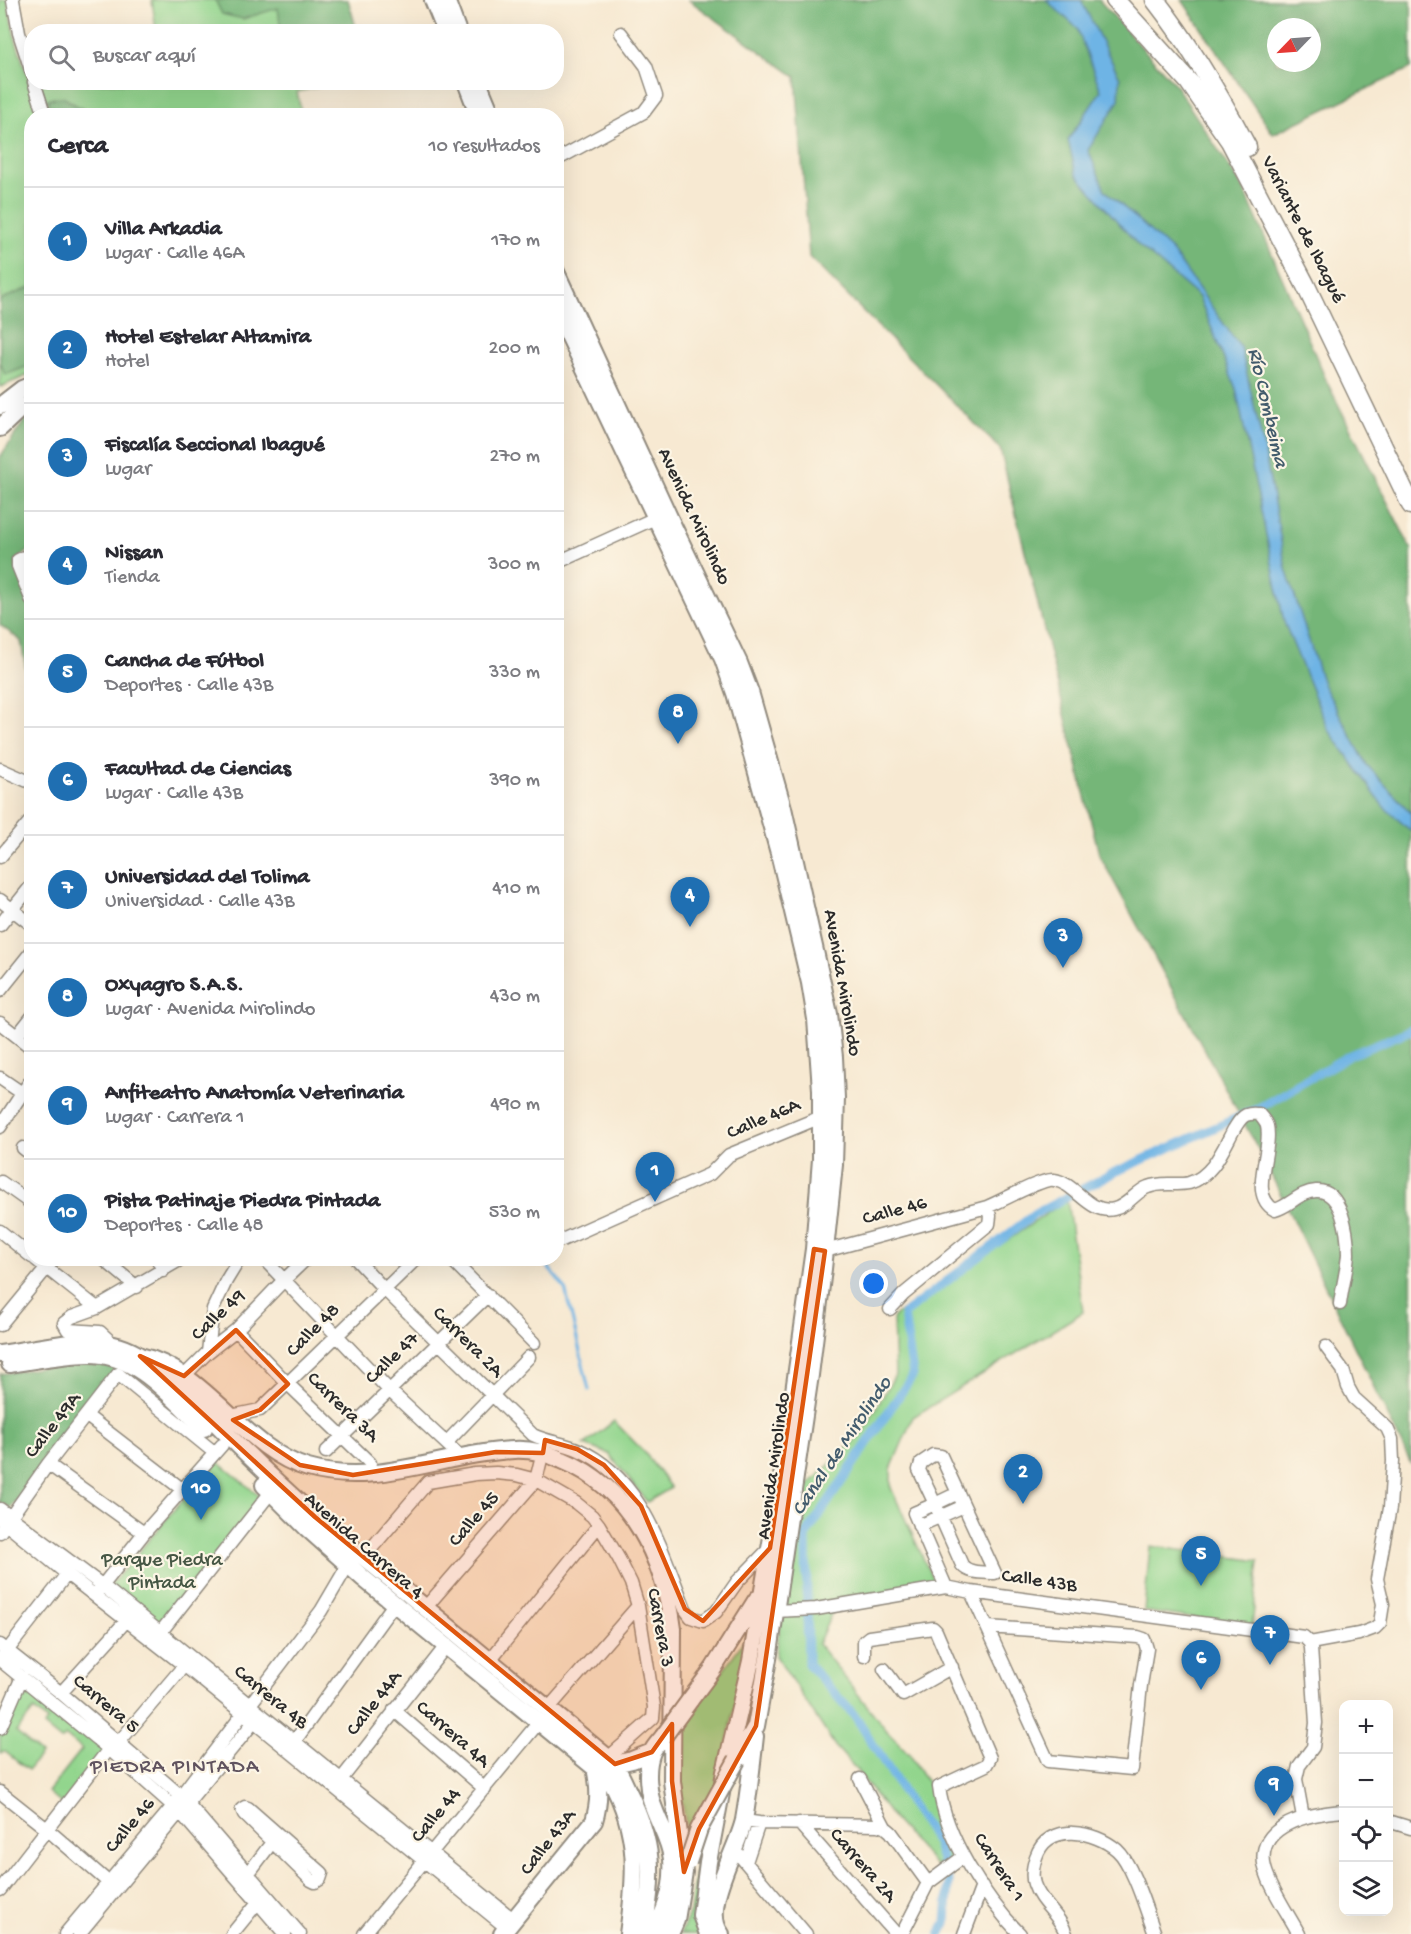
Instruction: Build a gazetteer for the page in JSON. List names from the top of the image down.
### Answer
{
  "streets": {
    "highway": ["Variante de Ibagué"],
    "main road": ["Avenida Mirolindo", "Avenida Carrera 4", "Calle 43A"],
    "street": [
      "Calle 46A",
      "Calle 46",
      "Calle 49",
      "Calle 48",
      "Carrera 2A",
      "Calle 47",
      "Carrera 3A",
      "Calle 49A",
      "Calle 45",
      "Calle 43B",
      "Carrera 3",
      "Carrera 4B",
      "Calle 44A",
      "Carrera 5",
      "Carrera 4A",
      "Calle 44",
      "Carrera 1"
    ]
  },
  "crossings": [
    ["Avenida Mirolindo", "Calle 46A"],
    ["Avenida Mirolindo", "Calle 46"],
    ["Avenida Mirolindo", "Carrera 2A"],
    ["Avenida Mirolindo", "Calle 43B"],
    ["Calle 46", "Avenida Carrera 4"],
    ["Calle 46", "Carrera 4B"],
    ["Calle 46", "Carrera 5"],
    ["Calle 49", "Carrera 3A"],
    ["Calle 49", "Avenida Carrera 4"],
    ["Calle 48", "Carrera 2A"],
    ["Calle 48", "Carrera 3A"],
    ["Carrera 2A", "Calle 47"],
    ["Carrera 2A", "Calle 45"],
    ["Calle 47", "Carrera 3A"],
    ["Calle 49A", "Avenida Carrera 4"],
    ["Calle 49A", "Carrera 4B"],
    ["Calle 45", "Avenida Carrera 4"],
    ["Calle 45", "Carrera 3"],
    ["Avenida Carrera 4", "Carrera 3"],
    ["Avenida Carrera 4", "Calle 44A"],
    ["Avenida Carrera 4", "Calle 44"],
    ["Avenida Carrera 4", "Calle 43A"],
    ["Carrera 3", "Calle 44"],
    ["Carrera 3", "Calle 43A"],
    ["Carrera 4B", "Calle 44A"],
    ["Carrera 4B", "Calle 44"],
    ["Carrera 4B", "Calle 43A"],
    ["Calle 44A", "Carrera 4A"],
    ["Carrera 4A", "Calle 44"]
  ],
  "districts": ["PIEDRA PINTADA"],
  "water": ["Río Combeima", "Canal de Mirolindo"],
  "parks": ["Parque Piedra Pintada"],
  "north": "bottom left",
  "page": {
    "search": "Buscar aquí",
    "heading": ["Cerca", "10 resultados"],
    "list": [
      {
        "mark": "1",
        "name": "Villa Arkadia",
        "note": "Lugar · Calle 46A",
        "value": "170 m"
      },
      {
        "mark": "2",
        "name": "Hotel Estelar Altamira",
        "note": "Hotel",
        "value": "200 m"
      },
      {
        "mark": "3",
        "name": "Fiscalía Seccional Ibagué",
        "note": "Lugar",
        "value": "270 m"
      },
      {
        "mark": "4",
        "name": "Nissan",
        "note": "Tienda",
        "value": "300 m"
      },
      {
        "mark": "5",
        "name": "Cancha de Fútbol",
        "note": "Deportes · Calle 43B",
        "value": "330 m"
      },
      {
        "mark": "6",
        "name": "Facultad de Ciencias",
        "note": "Lugar · Calle 43B",
        "value": "390 m"
      },
      {
        "mark": "7",
        "name": "Universidad del Tolima",
        "note": "Universidad · Calle 43B",
        "value": "410 m"
      },
      {
        "mark": "8",
        "name": "Oxyagro S.A.S.",
        "note": "Lugar · Avenida Mirolindo",
        "value": "430 m"
      },
      {
        "mark": "9",
        "name": "Anfiteatro Anatomía Veterinaria",
        "note": "Lugar · Carrera 1",
        "value": "490 m"
      },
      {
        "mark": "10",
        "name": "Pista Patinaje Piedra Pintada",
        "note": "Deportes · Calle 48",
        "value": "530 m"
      }
    ],
    "pins": [
      "8",
      "4",
      "3",
      "1",
      "2",
      "10",
      "5",
      "7",
      "6",
      "9"
    ],
    "map_buttons": ["+", "−"]
  }
}
